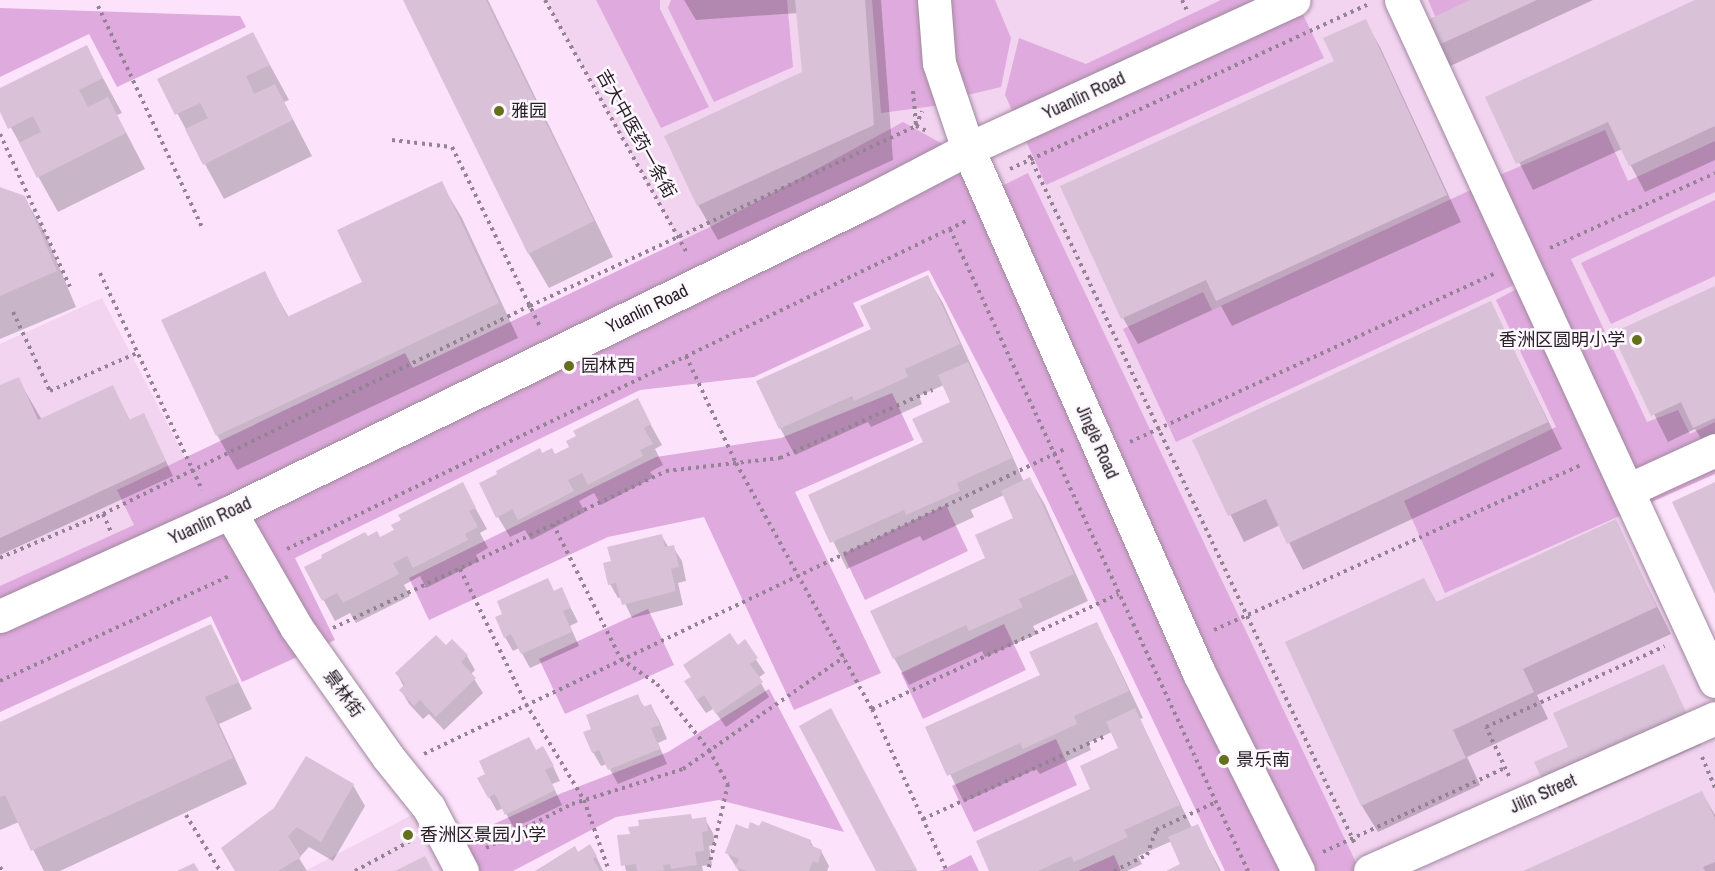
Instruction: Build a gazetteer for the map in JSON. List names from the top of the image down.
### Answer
{
  "streets": {
    "street": [
      "Yuanlin Road",
      "Jǐnglè Road",
      "景林街",
      "Jilin Street"
    ],
    "path": ["吉大中医药一条街"]
  },
  "crossings": [
    ["Yuanlin Road", "吉大中医药一条街"],
    ["Yuanlin Road", "Jǐnglè Road"],
    ["Yuanlin Road", "景林街"]
  ],
  "places": [
    "雅园",
    "香洲区圆明小学",
    "园林西",
    "景乐南",
    "香洲区景园小学"
  ]
}
